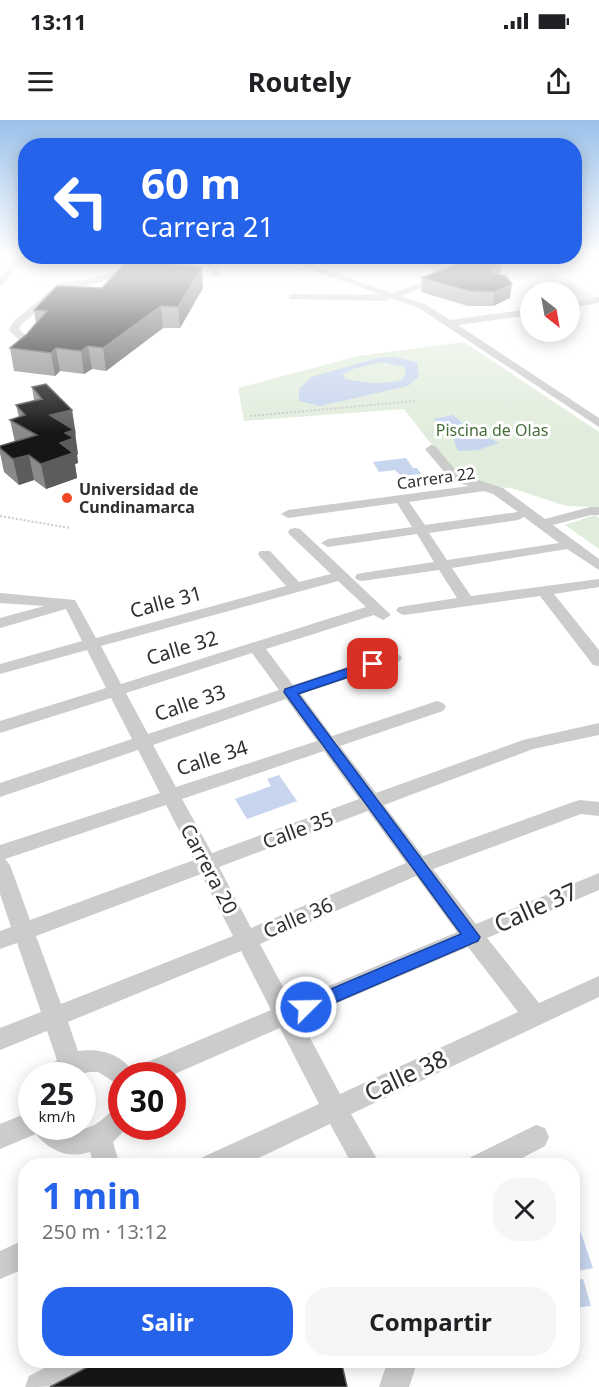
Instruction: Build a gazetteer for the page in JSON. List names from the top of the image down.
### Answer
{
  "streets": {
    "street": [
      "Carrera 22",
      "Calle 31",
      "Calle 32",
      "Calle 33",
      "Calle 34",
      "Calle 35",
      "Carrera 20",
      "Calle 37",
      "Calle 36",
      "Calle 38"
    ]
  },
  "crossings": [
    ["Calle 31", "Calle 32"],
    ["Calle 31", "Carrera 20"],
    ["Calle 32", "Carrera 20"],
    ["Calle 33", "Carrera 20"],
    ["Calle 34", "Carrera 20"],
    ["Calle 35", "Carrera 20"],
    ["Carrera 20", "Calle 37"],
    ["Carrera 20", "Calle 36"],
    ["Carrera 20", "Calle 38"]
  ],
  "parks": ["Piscina de Olas"],
  "places": ["Universidad de Cundinamarca"],
  "north": "bottom right",
  "page": {
    "status": "13:11",
    "header": "Routely",
    "turn": ["60 m", "Carrera 21"],
    "speed": "25 km/h",
    "limit": "30",
    "heading": ["1 min", "250 m · 13:12"],
    "buttons": ["Salir", "Compartir"]
  }
}
